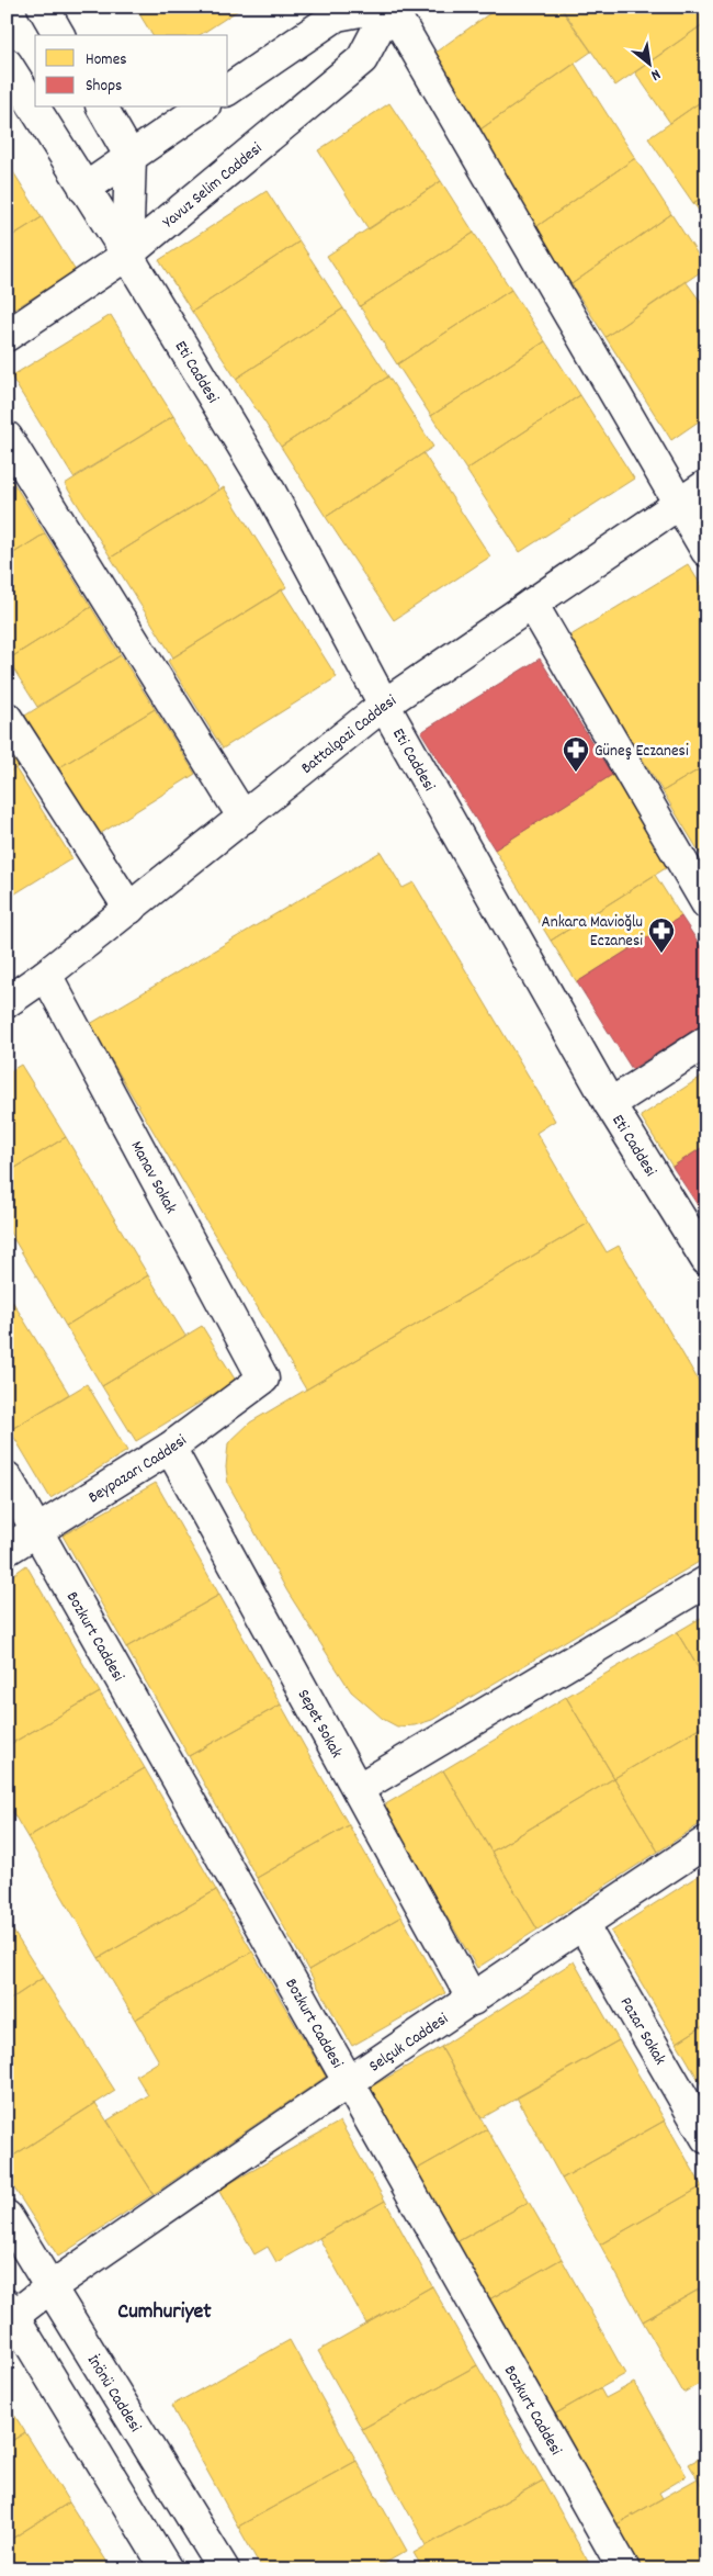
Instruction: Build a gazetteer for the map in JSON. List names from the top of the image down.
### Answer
{
  "streets": {
    "street": [
      "Yavuz Selim Caddesi",
      "Eti Caddesi",
      "Battalgazi Caddesi",
      "Manav Sokak",
      "Beypazarı Caddesi",
      "Bozkurt Caddesi",
      "Sepet Sokak",
      "Pazar Sokak",
      "Selçuk Caddesi",
      "İnönü Caddesi"
    ]
  },
  "crossings": [
    ["Yavuz Selim Caddesi", "Eti Caddesi"],
    ["Eti Caddesi", "Battalgazi Caddesi"],
    ["Battalgazi Caddesi", "Manav Sokak"],
    ["Manav Sokak", "Beypazarı Caddesi"],
    ["Beypazarı Caddesi", "Bozkurt Caddesi"],
    ["Beypazarı Caddesi", "Sepet Sokak"],
    ["Bozkurt Caddesi", "Selçuk Caddesi"],
    ["Sepet Sokak", "Selçuk Caddesi"],
    ["Pazar Sokak", "Selçuk Caddesi"],
    ["Selçuk Caddesi", "İnönü Caddesi"]
  ],
  "districts": ["Cumhuriyet"],
  "places": {
    "pharmacy": ["Güneş Eczanesi", "Ankara Mavioğlu Eczanesi"]
  },
  "legend": ["Homes", "Shops"],
  "north": "bottom right"
}
